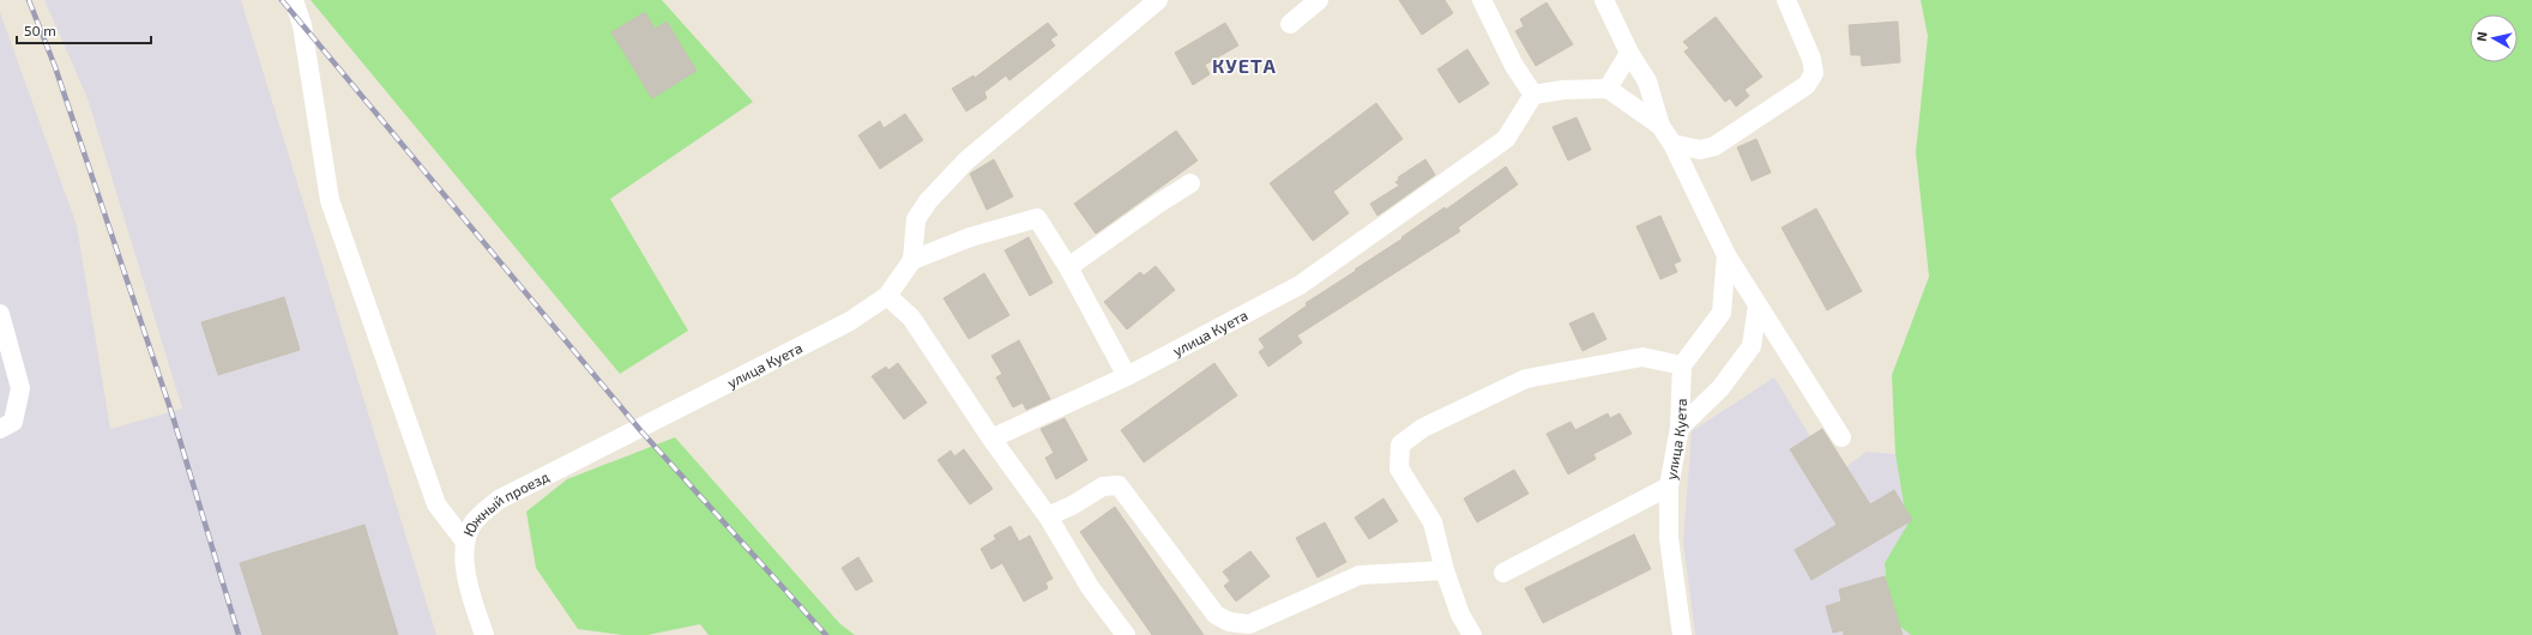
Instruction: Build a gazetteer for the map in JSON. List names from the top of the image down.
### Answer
{
  "streets": {
    "street": ["улица Куета", "Южный проезд"]
  },
  "crossings": [
    ["улица Куета", "Южный проезд"]
  ],
  "districts": ["КУЕТА"],
  "scale_bar": "50 m",
  "north": "left"
}
